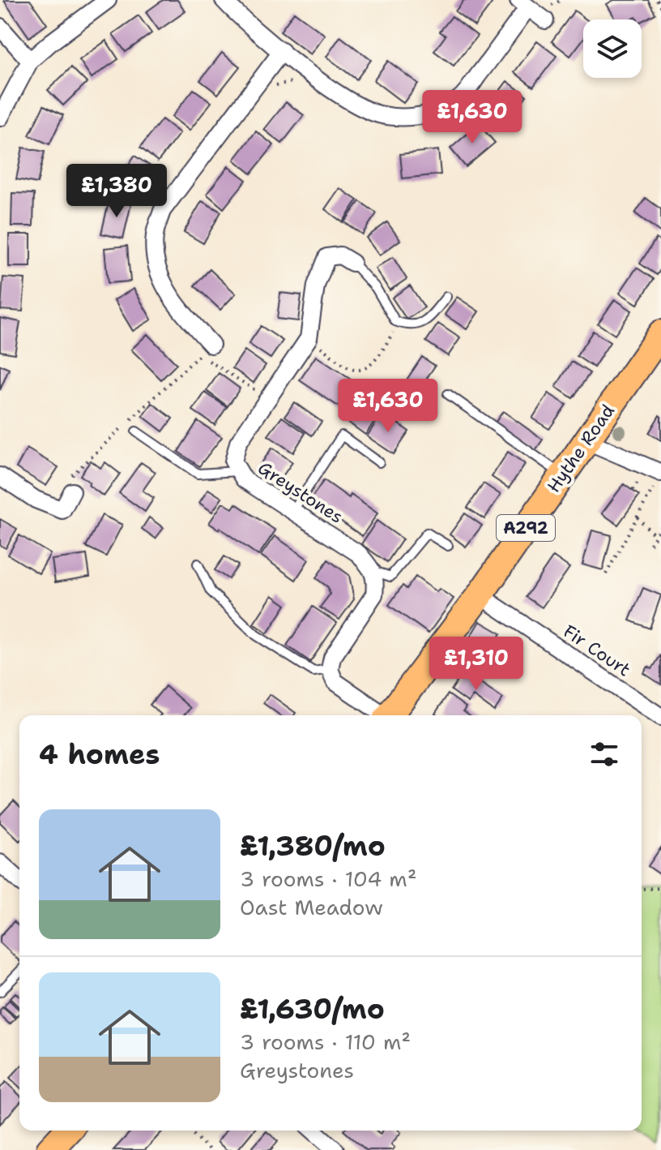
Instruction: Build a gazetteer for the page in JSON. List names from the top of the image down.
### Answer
{
  "streets": {
    "main road": ["Hythe Road", "A292"],
    "street": ["Greystones", "Fir Court"]
  },
  "crossings": [
    ["Hythe Road", "Fir Court"]
  ],
  "page": {
    "price": [
      "£1,630",
      "£1,380",
      "£1,630",
      "£1,310"
    ],
    "heading": "4 homes",
    "list": [
      {
        "name": "£1,380/mo",
        "note": "3 rooms · 104 m² · Oast Meadow"
      },
      {
        "name": "£1,630/mo",
        "note": "3 rooms · 110 m² · Greystones"
      }
    ]
  }
}
